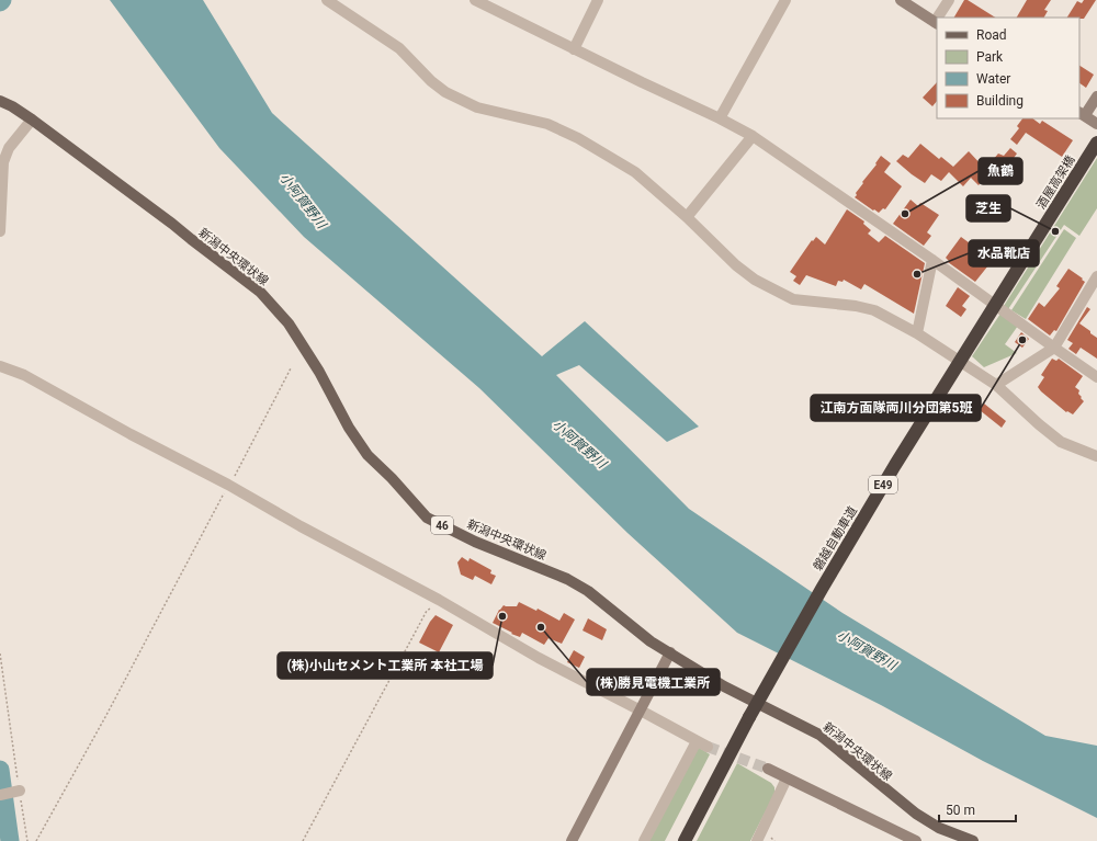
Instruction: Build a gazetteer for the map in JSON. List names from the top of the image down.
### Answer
{
  "streets": {
    "highway": ["酒屋高架橋", "E49", "磐越自動車道"],
    "main road": ["新潟中央環状線", "46"]
  },
  "crossings": [
    ["酒屋高架橋", "磐越自動車道"]
  ],
  "water": ["小阿賀野川"],
  "places": [
    "魚鶴",
    "芝生",
    "水品靴店",
    "江南方面隊両川分団第5班",
    "(株)小山セメント工業所 本社工場",
    "(株)勝見電機工業所"
  ],
  "legend": [
    "Road",
    "Park",
    "Water",
    "Building"
  ],
  "scale_bar": "50 m"
}
